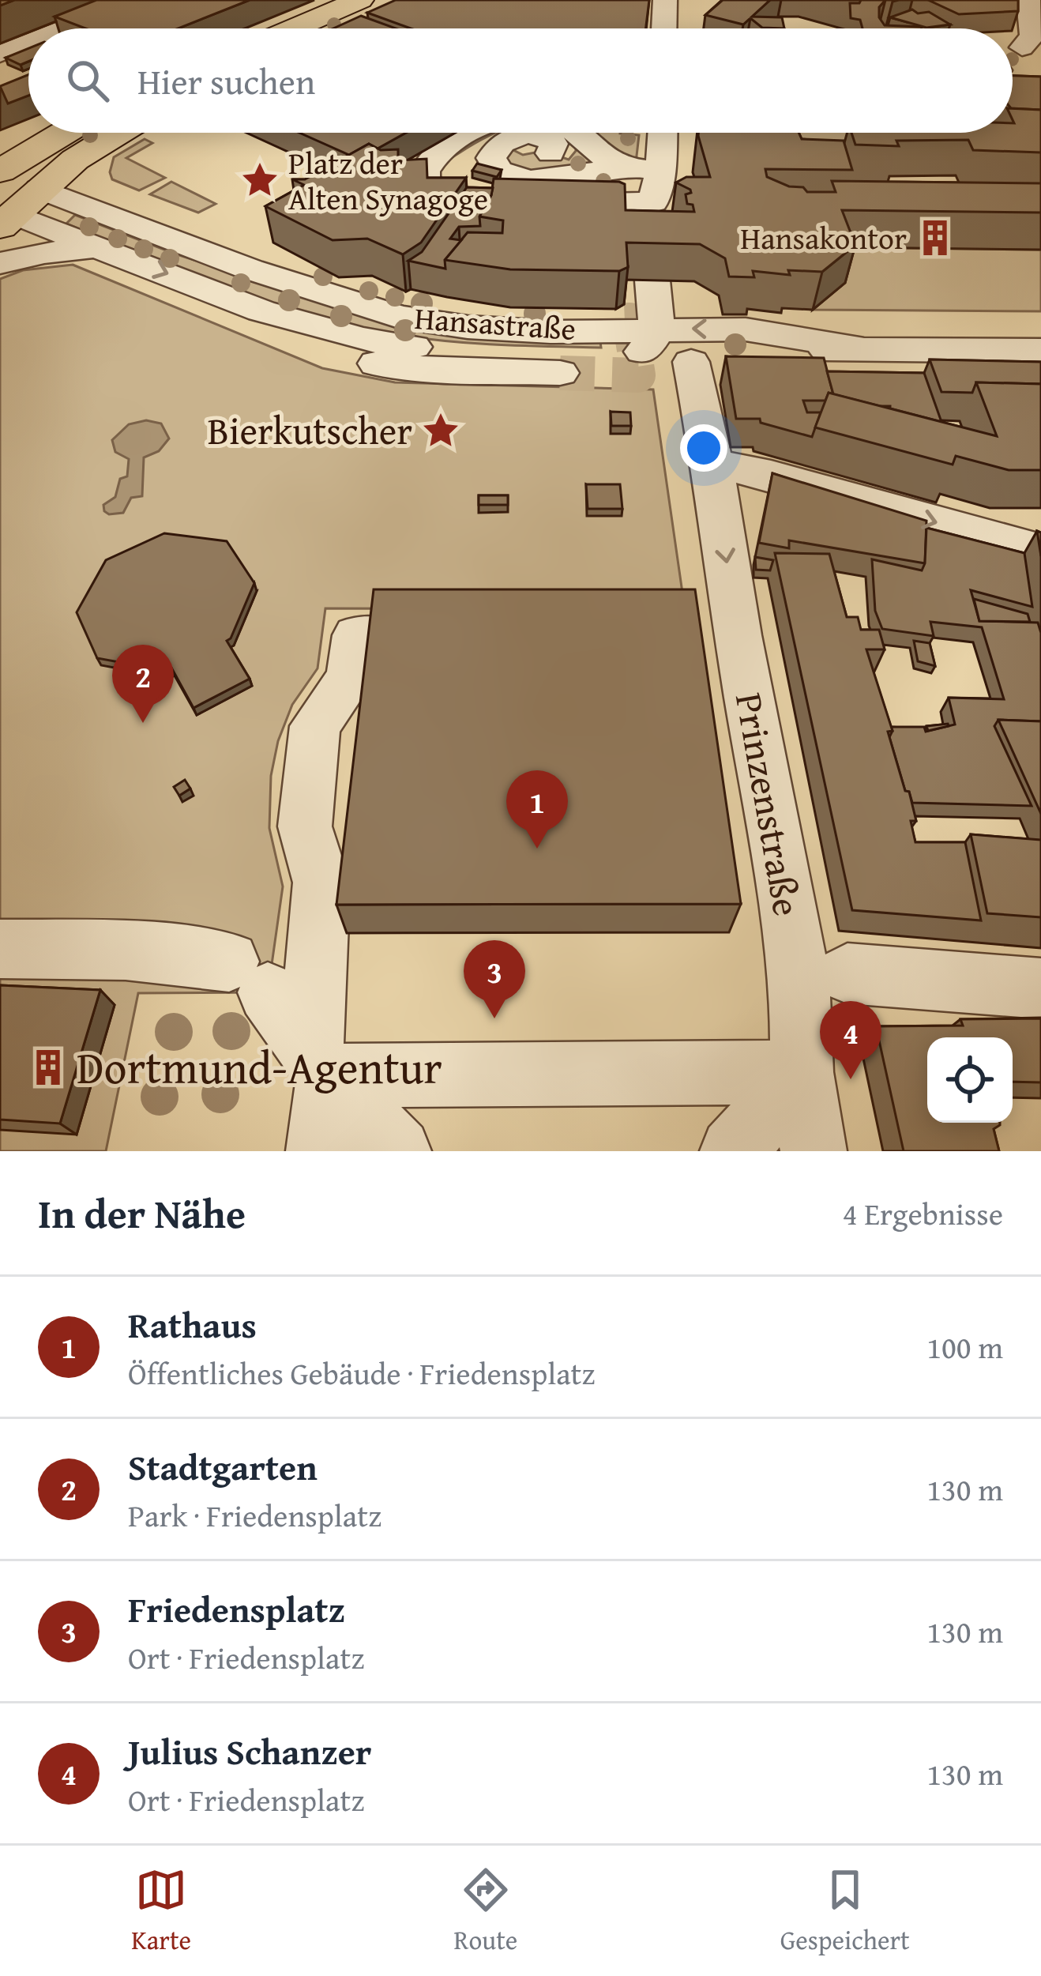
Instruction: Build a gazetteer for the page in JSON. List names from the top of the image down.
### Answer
{
  "streets": {
    "street": ["Hansastraße", "Prinzenstraße"]
  },
  "crossings": [
    ["Hansastraße", "Prinzenstraße"]
  ],
  "one_way": ["Prinzenstraße"],
  "places": {
    "place": ["Platz der Alten Synagoge", "Bierkutscher"],
    "building": ["Hansakontor", "Dortmund-Agentur"]
  },
  "page": {
    "search": "Hier suchen",
    "pins": [
      "2",
      "1",
      "3",
      "4"
    ],
    "heading": ["In der Nähe", "4 Ergebnisse"],
    "list": [
      {
        "mark": "1",
        "name": "Rathaus",
        "note": "Öffentliches Gebäude · Friedensplatz",
        "value": "100 m"
      },
      {
        "mark": "2",
        "name": "Stadtgarten",
        "note": "Park · Friedensplatz",
        "value": "130 m"
      },
      {
        "mark": "3",
        "name": "Friedensplatz",
        "note": "Ort · Friedensplatz",
        "value": "130 m"
      },
      {
        "mark": "4",
        "name": "Julius Schanzer",
        "note": "Ort · Friedensplatz",
        "value": "130 m"
      }
    ],
    "nav": ["Karte", "Route", "Gespeichert"]
  }
}
